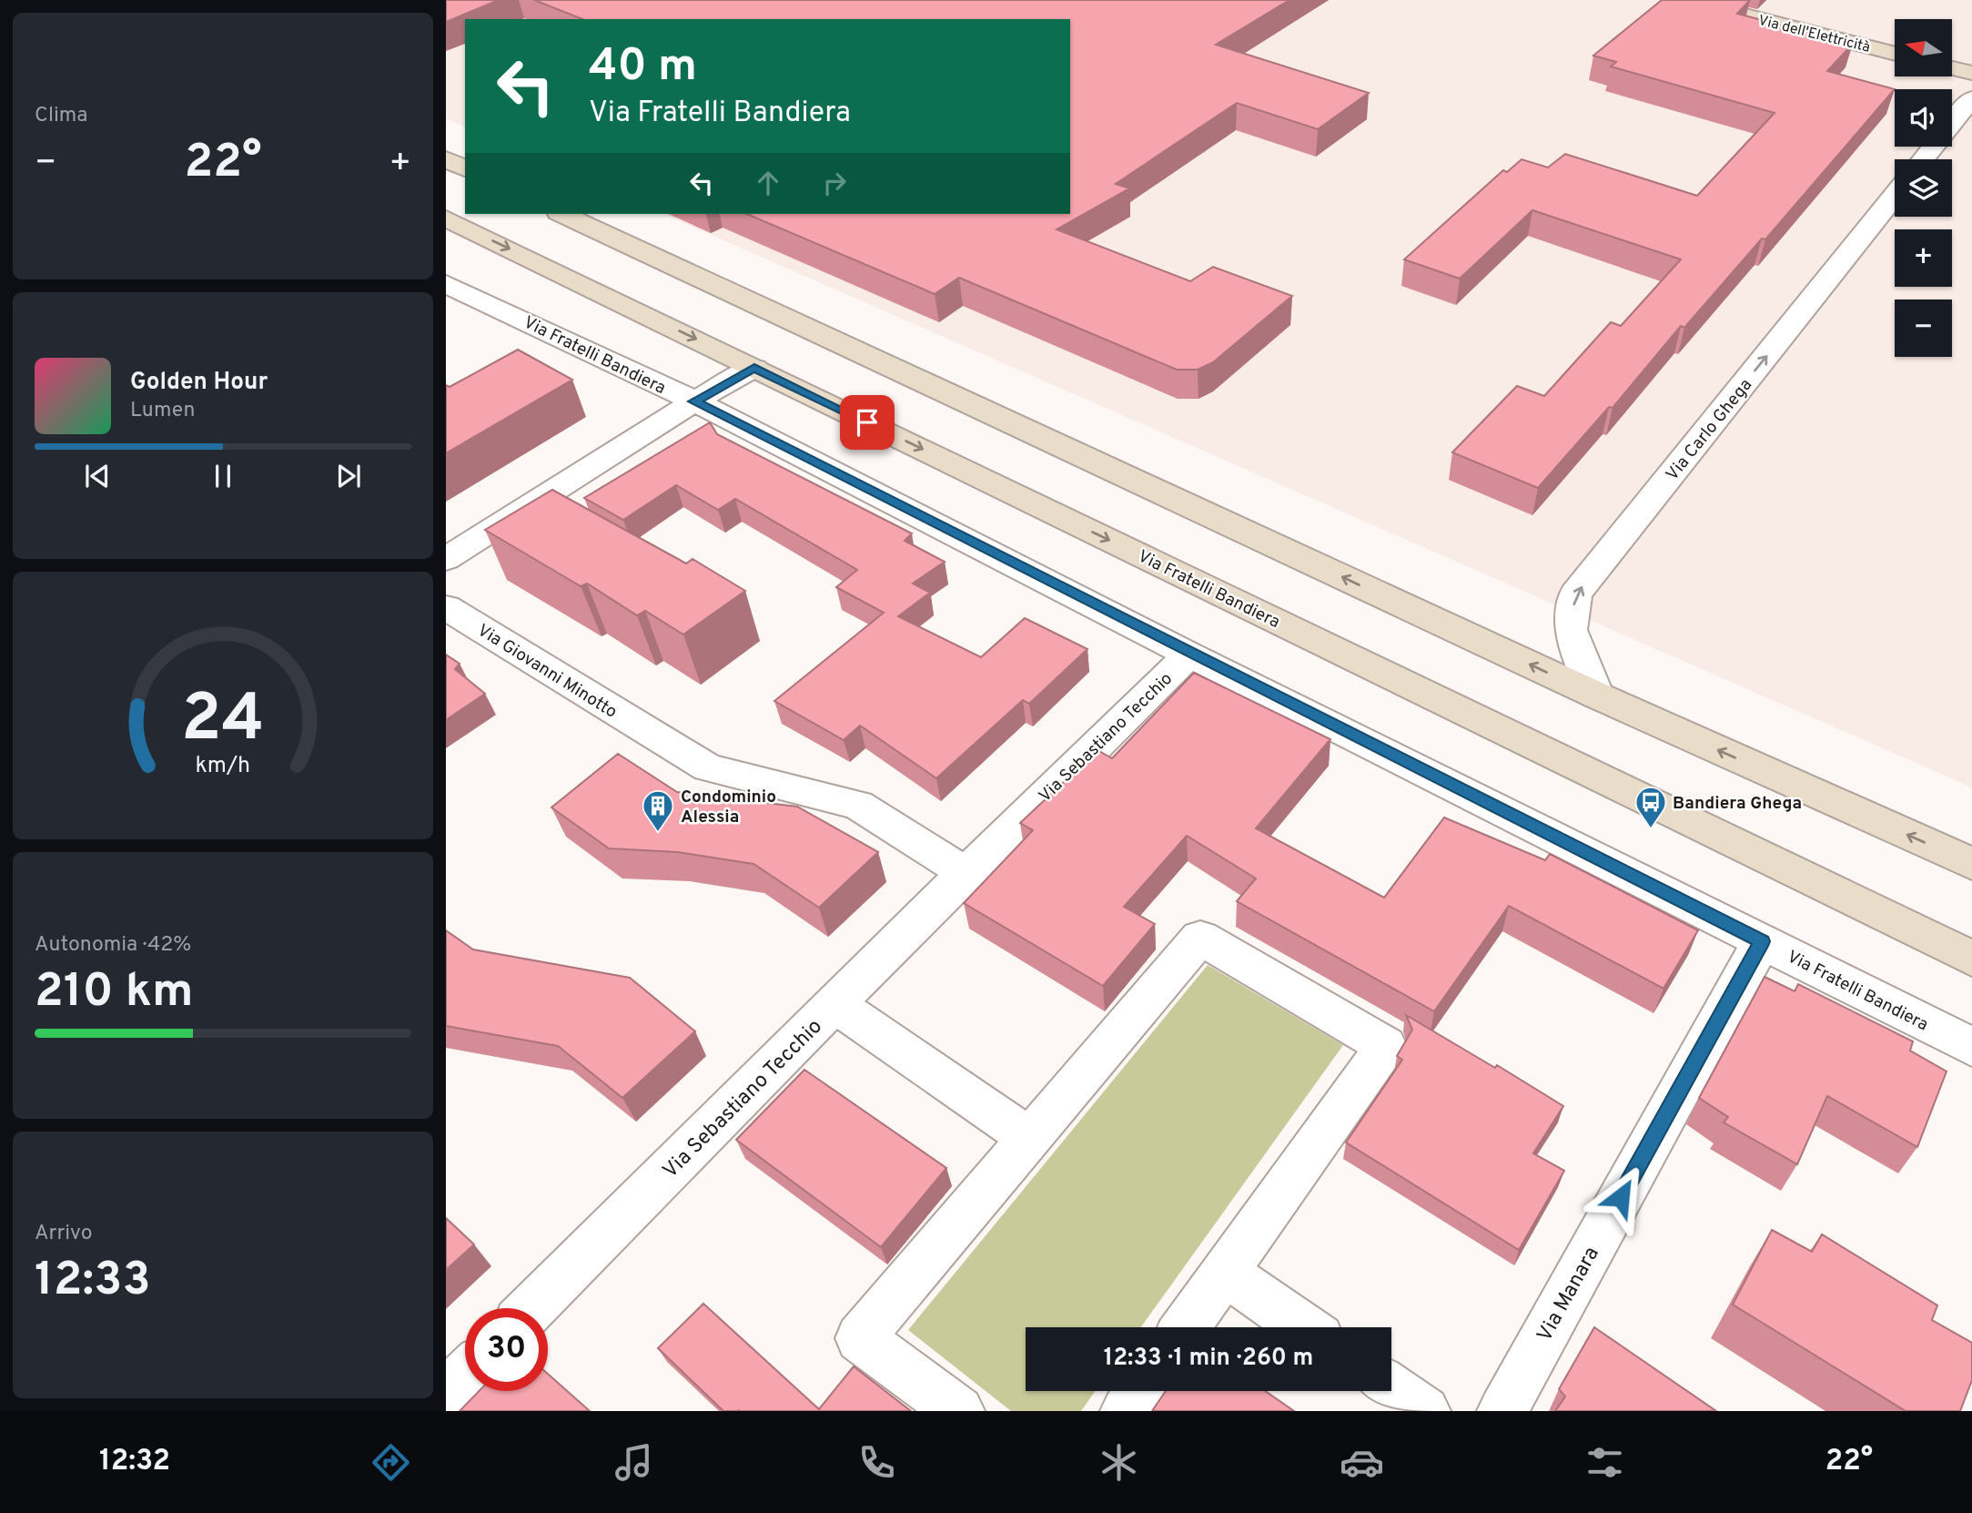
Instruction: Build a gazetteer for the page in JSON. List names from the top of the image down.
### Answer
{
  "streets": {
    "main road": ["Via dell'Elettricità", "Via Fratelli Bandiera"],
    "street": [
      "Via Carlo Ghega",
      "Via Giovanni Minotto",
      "Via Sebastiano Tecchio",
      "Via Manara"
    ]
  },
  "crossings": [
    ["Via Fratelli Bandiera", "Via Sebastiano Tecchio"],
    ["Via Fratelli Bandiera", "Via Manara"],
    ["Via Giovanni Minotto", "Via Sebastiano Tecchio"]
  ],
  "one_way": ["Via Carlo Ghega"],
  "places": {
    "bus stop": ["Bandiera Ghega"],
    "building": ["Condominio Alessia"]
  },
  "north": "left",
  "page": {
    "tile": [
      "Clima",
      ["Autonomia · 42%", "210 km"],
      ["Arrivo", "12:33"]
    ],
    "map_buttons": ["+", "−"],
    "turn": ["40 m", "Via Fratelli Bandiera"],
    "heat": ["−", "22°", "+"],
    "song": ["Golden Hour", "Lumen"],
    "limit": "30",
    "trip": "12:33 · 1 min · 260 m",
    "tabs": ["12:32", "22°"],
    "gauge": ["24", "km/h"]
  }
}
